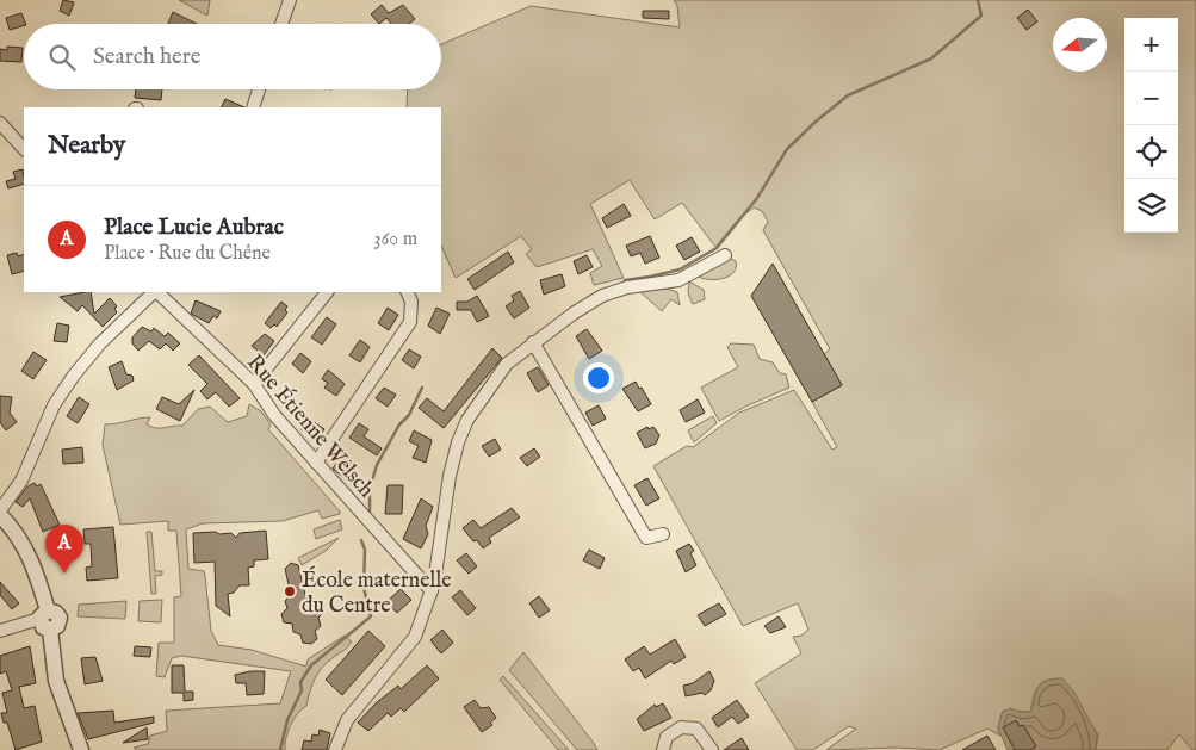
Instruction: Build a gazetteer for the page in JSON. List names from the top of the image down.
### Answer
{
  "streets": {
    "street": ["Rue Étienne Welsch"]
  },
  "places": ["École maternelle du Centre"],
  "north": "left",
  "page": {
    "map_buttons": ["+", "−"],
    "search": "Search here",
    "heading": "Nearby",
    "list": [
      {
        "mark": "A",
        "name": "Place Lucie Aubrac",
        "note": "Place · Rue du Chêne",
        "value": "360 m"
      }
    ],
    "pins": "A"
  }
}
